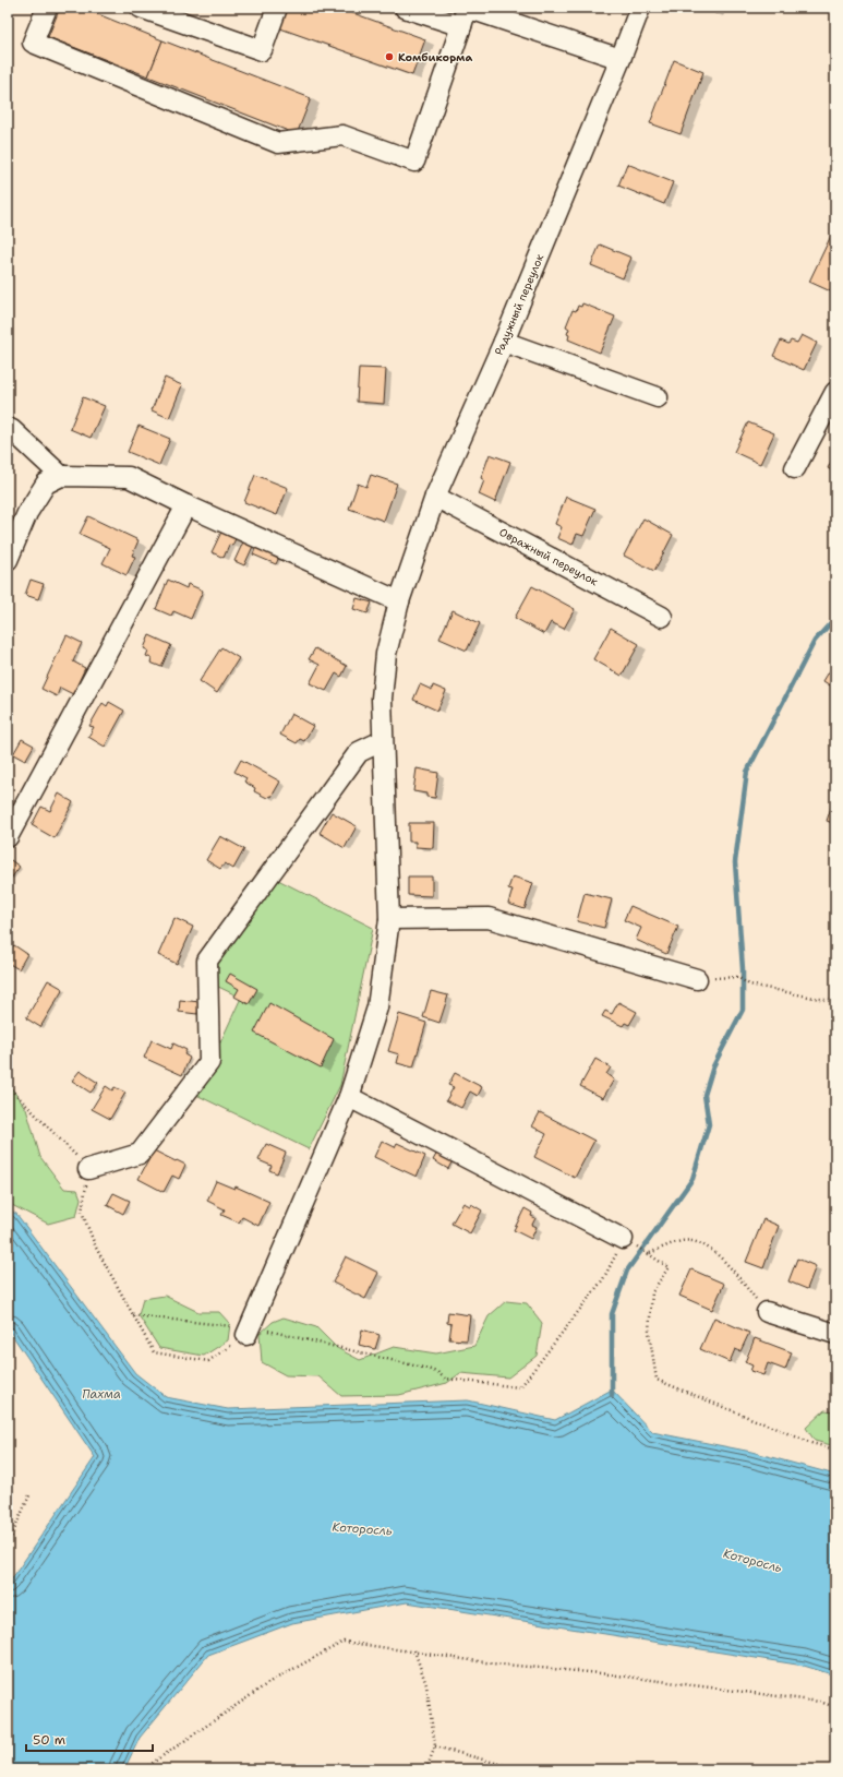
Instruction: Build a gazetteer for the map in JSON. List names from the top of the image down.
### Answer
{
  "streets": {
    "street": ["Радужный переулок", "Овражный переулок"]
  },
  "crossings": [
    ["Радужный переулок", "Овражный переулок"]
  ],
  "water": ["Пахма", "Которосль"],
  "places": ["Комбикорма"],
  "scale_bar": "50 m"
}
